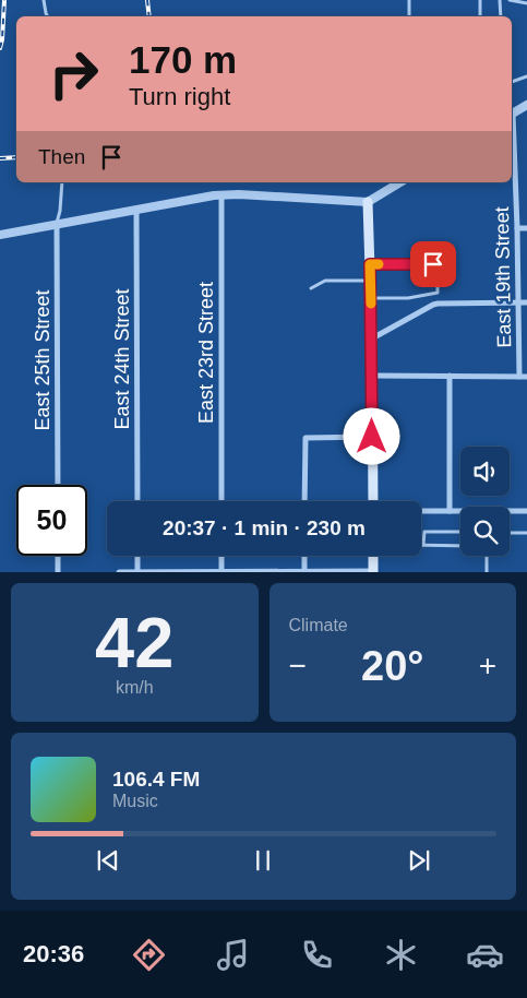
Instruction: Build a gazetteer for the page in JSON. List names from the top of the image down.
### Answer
{
  "streets": {
    "street": [
      "East 19th Street",
      "East 23rd Street",
      "East 24th Street",
      "East 25th Street"
    ]
  },
  "page": {
    "turn": ["170 m", "Turn right"],
    "then": "Then",
    "limit": "50",
    "trip": "20:37 · 1 min · 230 m",
    "tile": [
      ["42", "km/h"],
      "Climate"
    ],
    "heat": ["−", "20°", "+"],
    "song": ["106.4 FM", "Music"],
    "tabs": "20:36"
  }
}
